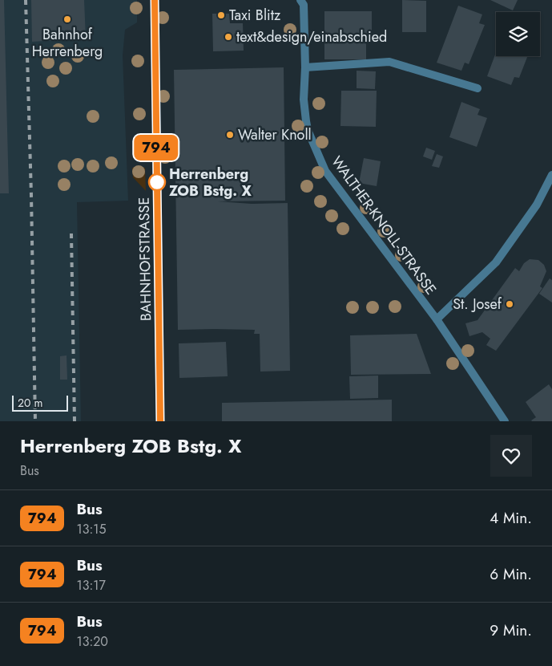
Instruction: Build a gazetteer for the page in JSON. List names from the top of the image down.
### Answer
{
  "streets": {
    "street": ["WALTHER-KNOLL-STRASSE", "BAHNHOFSTRASSE"]
  },
  "places": [
    "Taxi Blitz",
    "Bahnhof Herrenberg",
    "text&design/einabschied",
    "Walter Knoll",
    "Herrenberg ZOB Bstg. X",
    "St. Josef"
  ],
  "lines": ["bus line 794"],
  "scale_bar": "20 m",
  "page": {
    "on_map": "794",
    "scale": "20 m",
    "heading": ["Herrenberg ZOB Bstg. X", "Bus"],
    "list": [
      {
        "mark": "794",
        "name": "Bus",
        "note": "13:15",
        "value": "4 Min."
      },
      {
        "mark": "794",
        "name": "Bus",
        "note": "13:17",
        "value": "6 Min."
      },
      {
        "mark": "794",
        "name": "Bus",
        "note": "13:20",
        "value": "9 Min."
      }
    ]
  }
}
